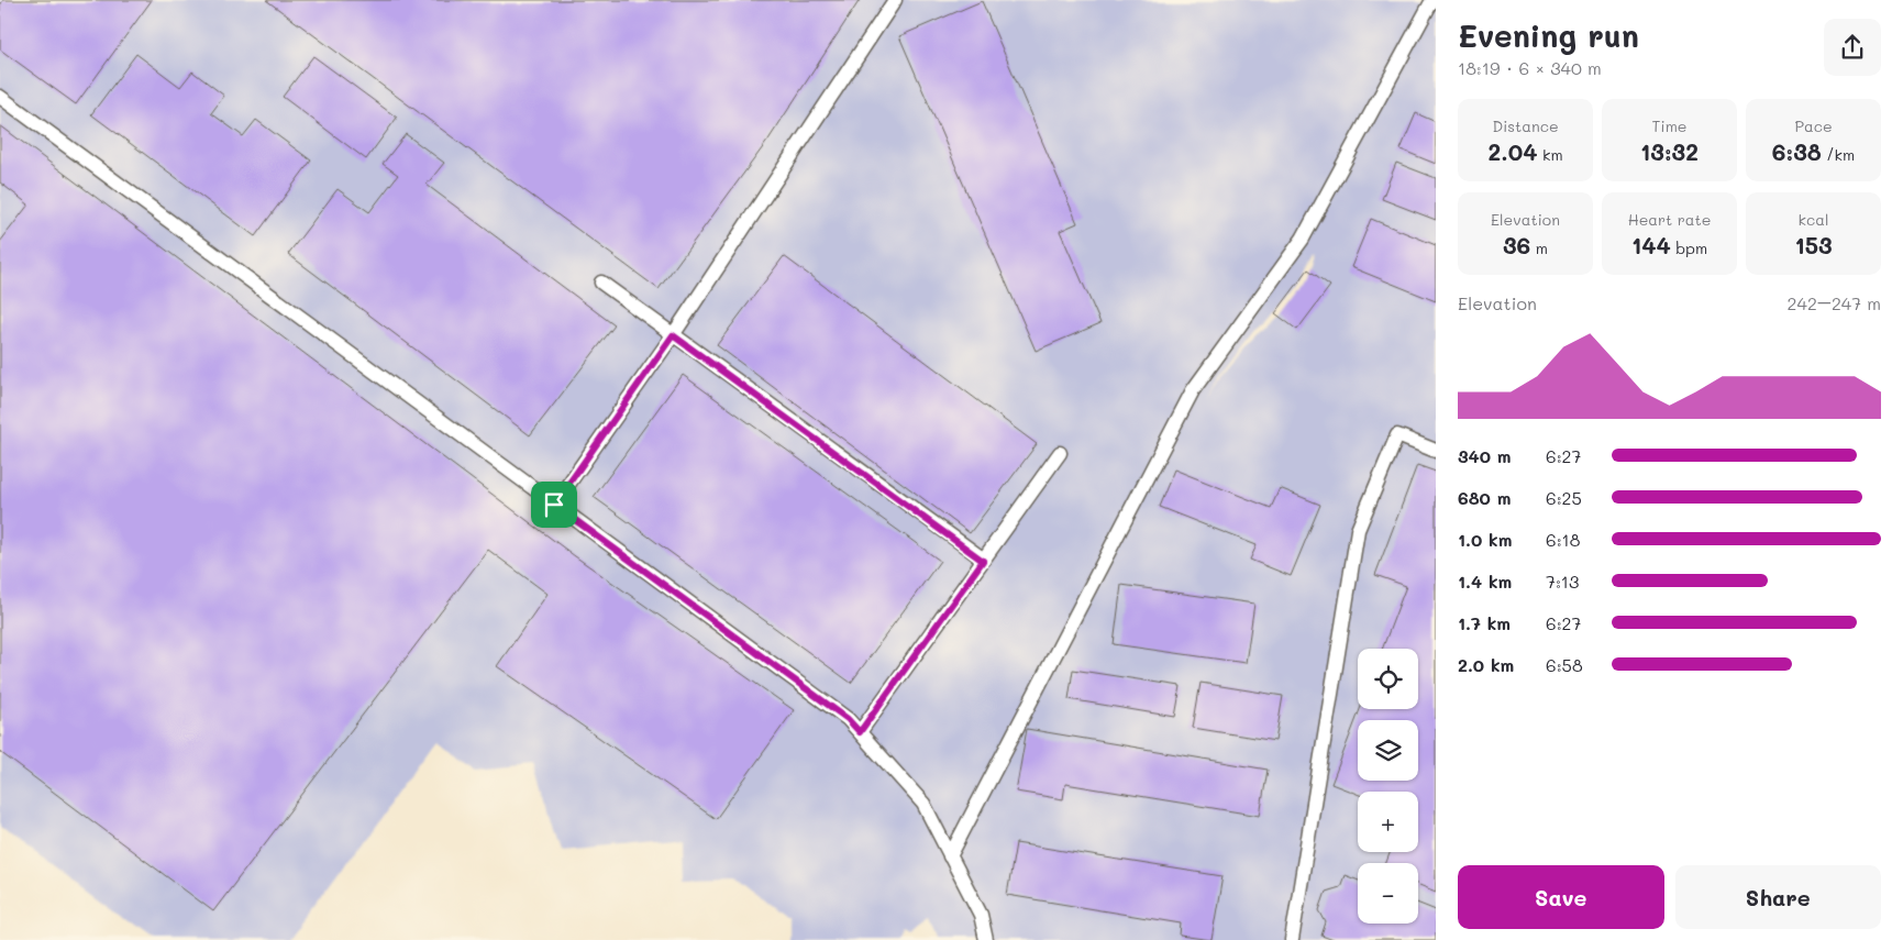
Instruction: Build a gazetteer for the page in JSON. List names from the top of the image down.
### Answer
{
  "page": {
    "heading": ["Evening run", "18:19 · 6 × 340 m"],
    "stats": [
      ["Distance", "2.04 km"],
      ["Time", "13:32"],
      ["Pace", "6:38 /km"],
      ["Elevation", "36 m"],
      ["Heart rate", "144 bpm"],
      ["kcal", "153"]
    ],
    "chart": ["Elevation", "242–247 m"],
    "list": [
      {
        "name": "340 m",
        "note": "6:27"
      },
      {
        "name": "680 m",
        "note": "6:25"
      },
      {
        "name": "1.0 km",
        "note": "6:18"
      },
      {
        "name": "1.4 km",
        "note": "7:13"
      },
      {
        "name": "1.7 km",
        "note": "6:27"
      },
      {
        "name": "2.0 km",
        "note": "6:58"
      }
    ],
    "map_buttons": ["+", "−"],
    "buttons": ["Save", "Share"]
  }
}
